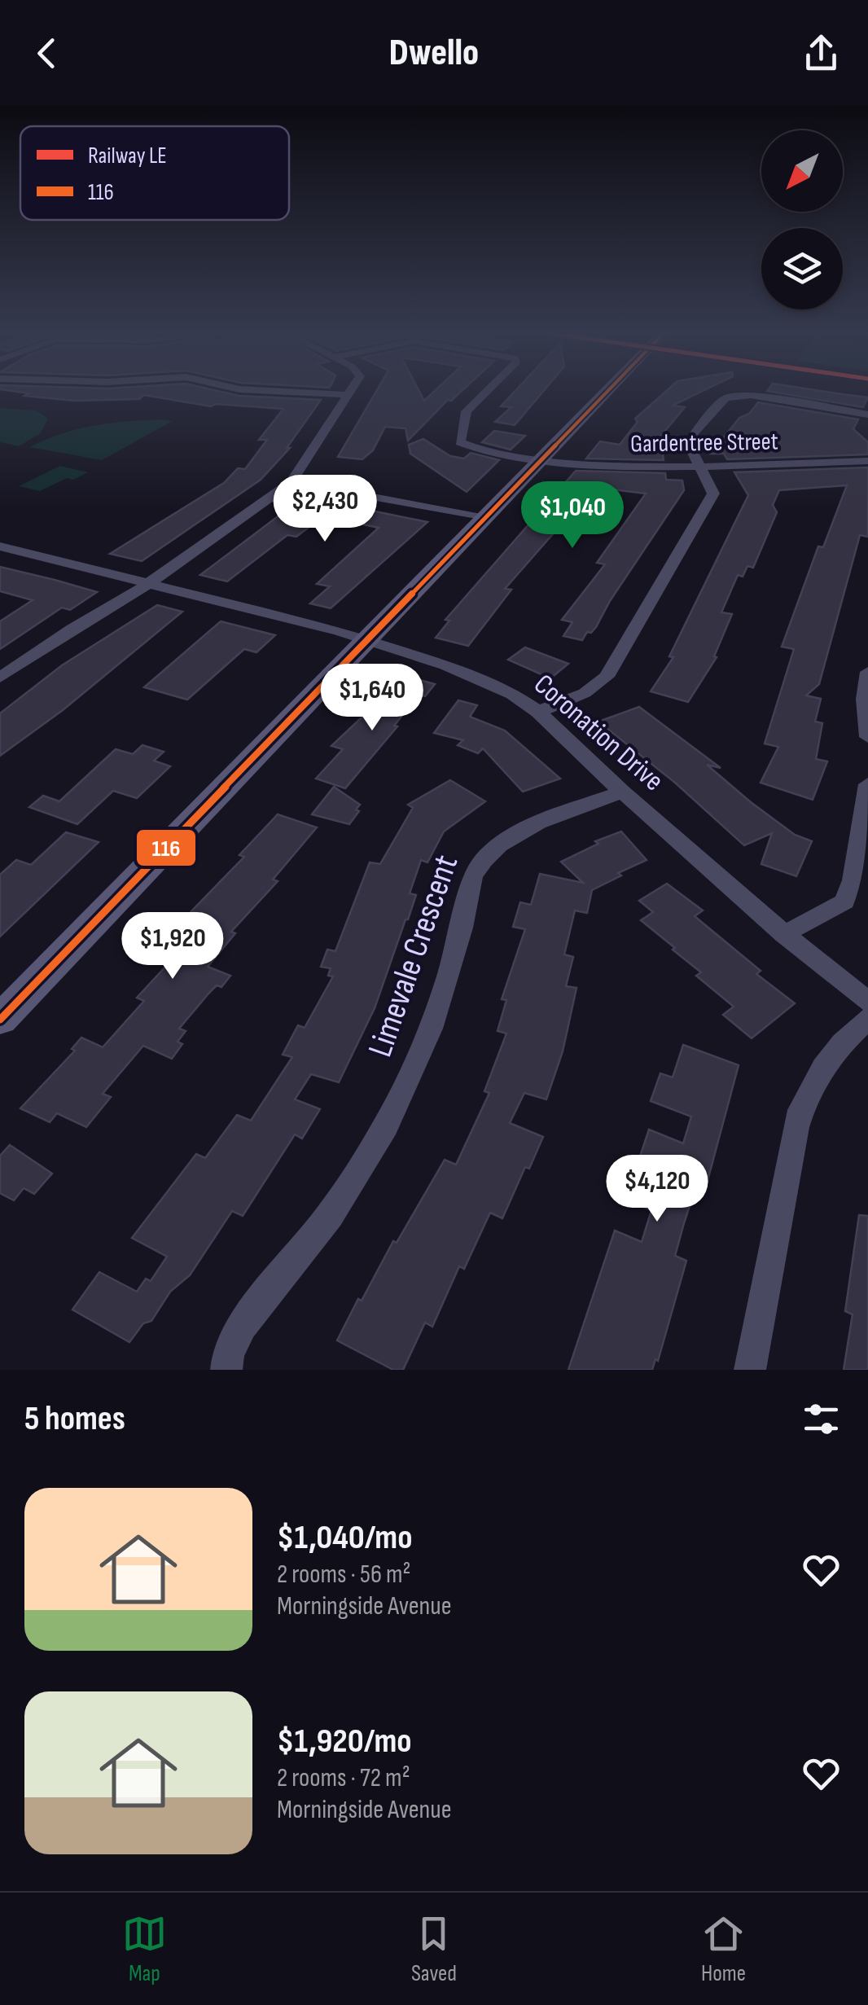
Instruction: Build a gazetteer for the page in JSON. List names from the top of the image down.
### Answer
{
  "streets": {
    "street": ["Gardentree Street", "Coronation Drive", "Limevale Crescent"]
  },
  "crossings": [
    ["Coronation Drive", "Limevale Crescent"]
  ],
  "lines": ["transit line 116"],
  "legend": ["Railway LE", "116"],
  "north": "bottom left",
  "page": {
    "header": "Dwello",
    "price": [
      "$2,430",
      "$1,040",
      "$1,640",
      "$1,920",
      "$4,120"
    ],
    "heading": "5 homes",
    "list": [
      {
        "name": "$1,040/mo",
        "note": "2 rooms · 56 m² · Morningside Avenue"
      },
      {
        "name": "$1,920/mo",
        "note": "2 rooms · 72 m² · Morningside Avenue"
      }
    ],
    "tabs": ["Map", "Saved", "Home"]
  }
}
